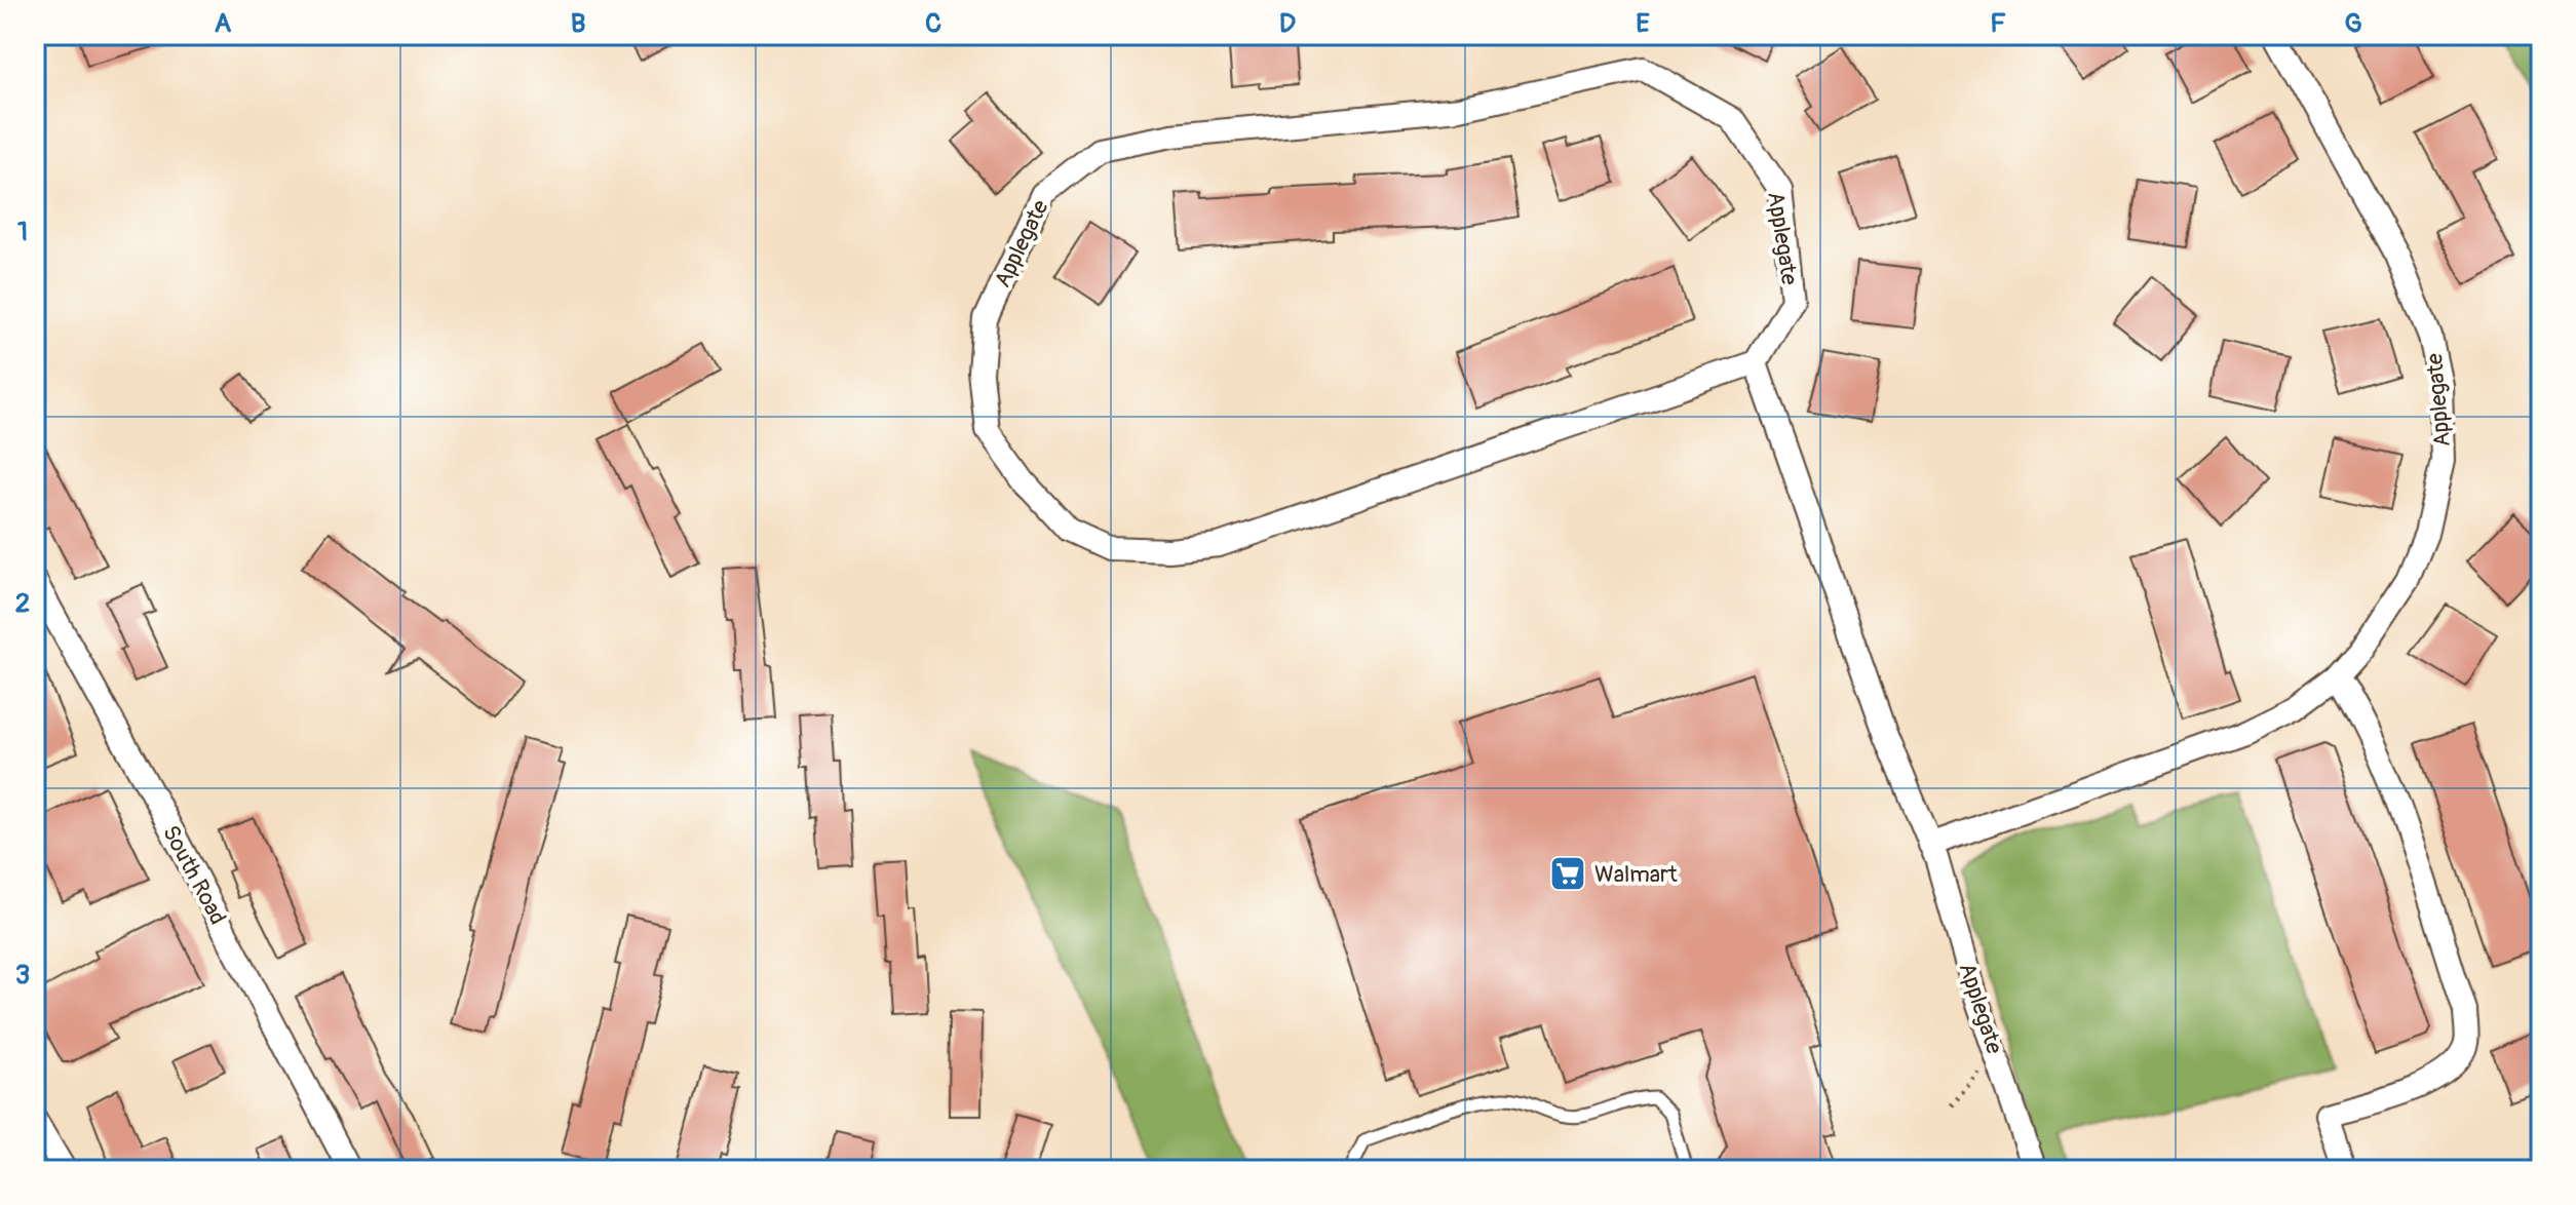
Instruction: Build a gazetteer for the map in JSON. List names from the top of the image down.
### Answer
{
  "streets": {
    "street": ["Applegate", "South Road"]
  },
  "places": {
    "supermarket": ["Walmart"]
  },
  "grid": {
    "columns": [
      "A",
      "B",
      "C",
      "D",
      "E",
      "F",
      "G"
    ],
    "rows": ["1", "2", "3"]
  }
}
